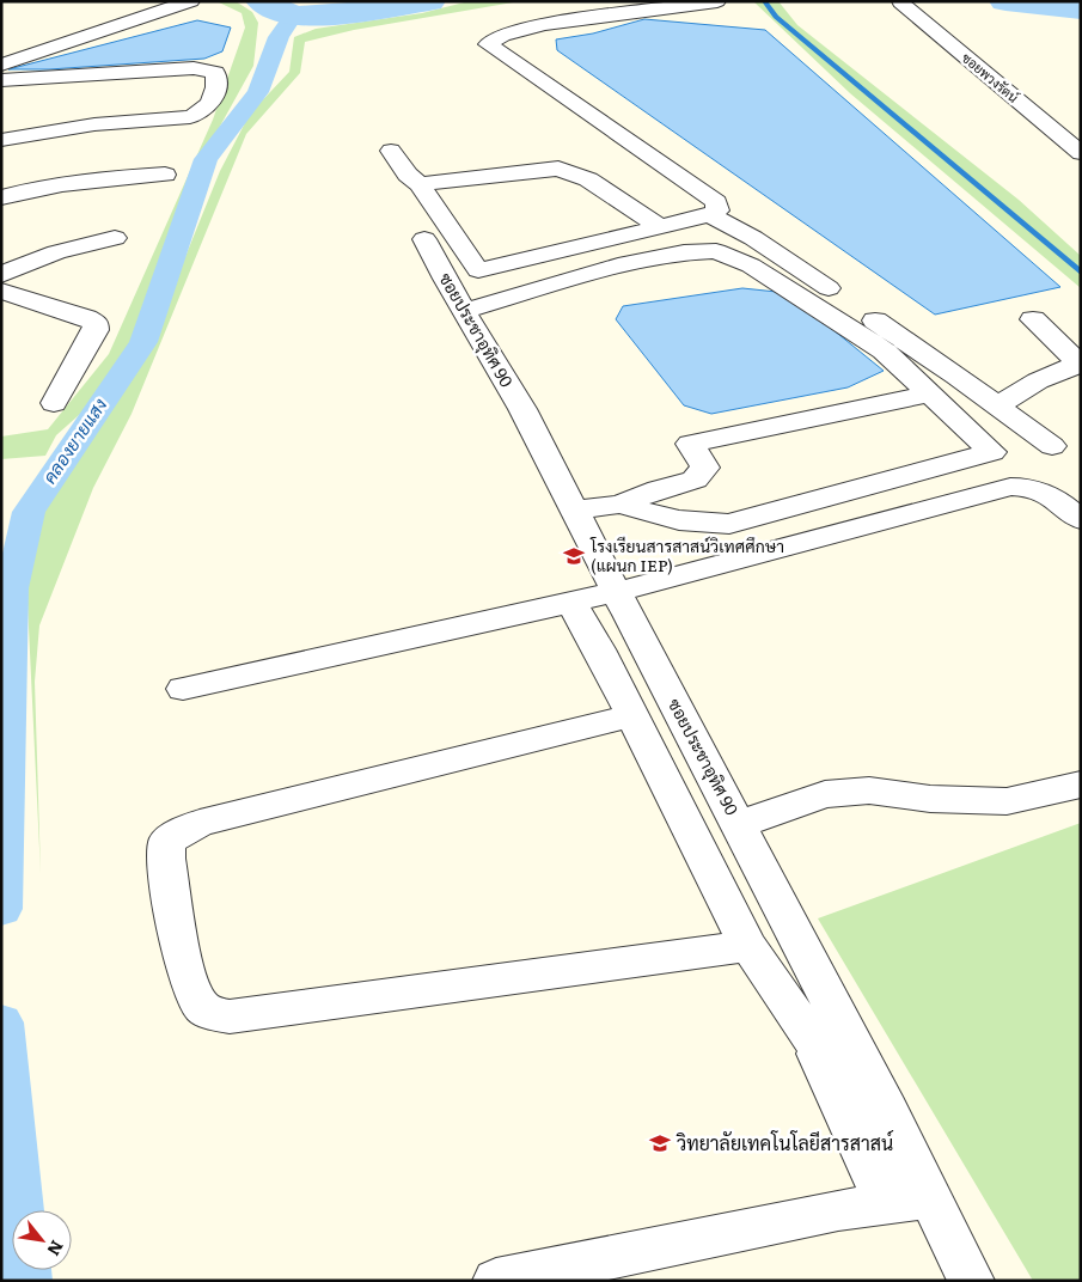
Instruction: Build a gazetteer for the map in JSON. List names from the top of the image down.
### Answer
{
  "streets": {
    "street": ["ซอยพวงรัตน์", "ซอยประชาอุทิศ 90"]
  },
  "water": ["คลองยายแสง"],
  "places": {
    "school or university": ["โรงเรียนสารสาสน์วิเทศศึกษา (แผนก IEP)", "วิทยาลัยเทคโนโลยีสารสาสน์"]
  },
  "north": "bottom right"
}
